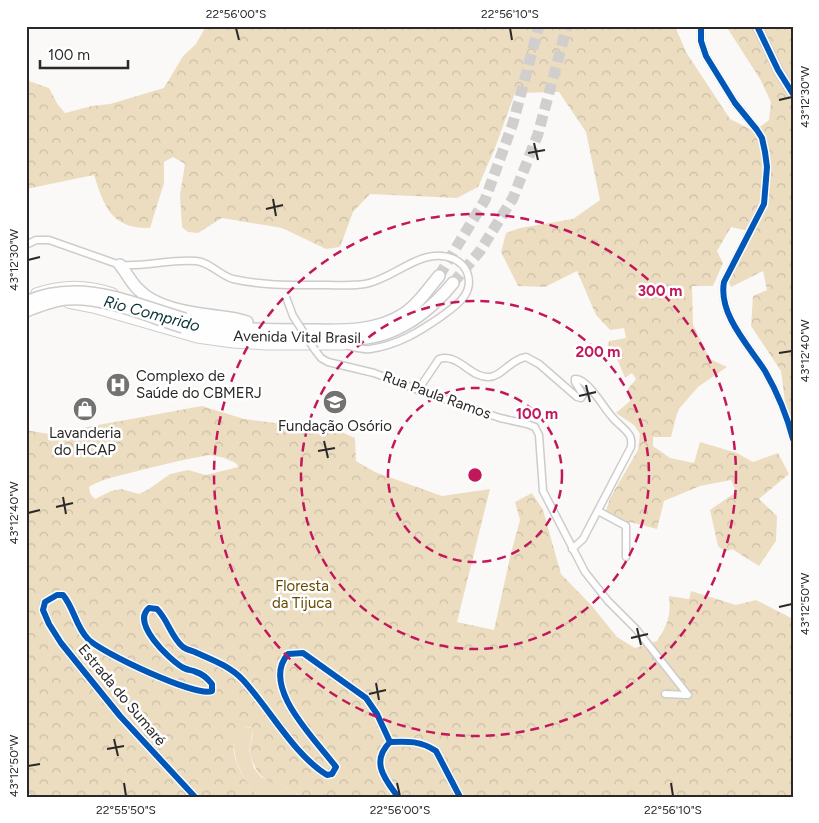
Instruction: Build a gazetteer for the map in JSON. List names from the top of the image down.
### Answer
{
  "streets": {
    "highway": ["Avenida Vital Brasil"],
    "street": ["Rua Paula Ramos", "Estrada do Sumaré"]
  },
  "water": ["Rio Comprido"],
  "parks": ["Floresta da Tijuca"],
  "places": {
    "hospital": ["Complexo de Saúde do CBMERJ"],
    "school or university": ["Fundação Osório"],
    "shop": ["Lavanderia do HCAP"]
  },
  "scale_bar": "100 m",
  "coordinates": [
    "22°56'00\"S",
    "22°56'10\"S",
    "43°12'30\"W",
    "43°12'40\"W",
    "43°12'50\"W",
    "22°55'50\"S"
  ],
  "rings": ["300 m", "200 m", "100 m"]
}
